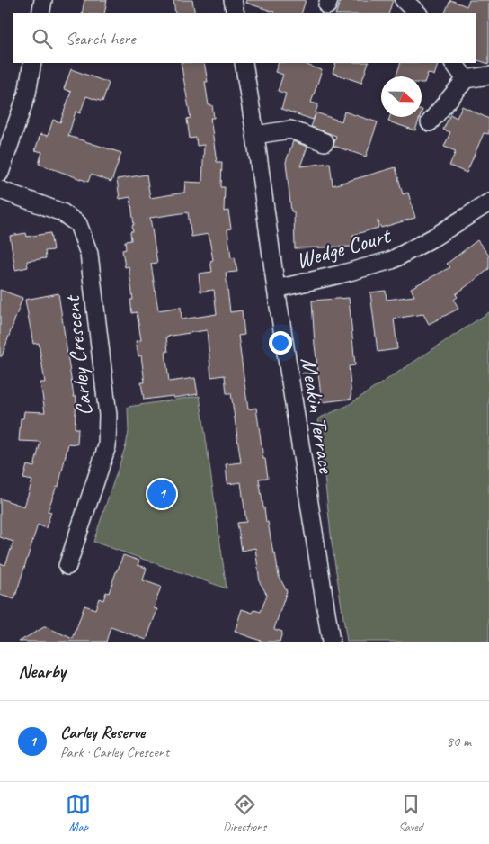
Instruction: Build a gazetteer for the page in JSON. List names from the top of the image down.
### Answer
{
  "streets": {
    "street": ["Wedge Court", "Carley Crescent", "Meakin Terrace"]
  },
  "crossings": [
    ["Wedge Court", "Meakin Terrace"]
  ],
  "north": "right",
  "page": {
    "search": "Search here",
    "pins": "1",
    "heading": "Nearby",
    "list": [
      {
        "mark": "1",
        "name": "Carley Reserve",
        "note": "Park · Carley Crescent",
        "value": "80 m"
      }
    ],
    "nav": ["Map", "Directions", "Saved"]
  }
}
